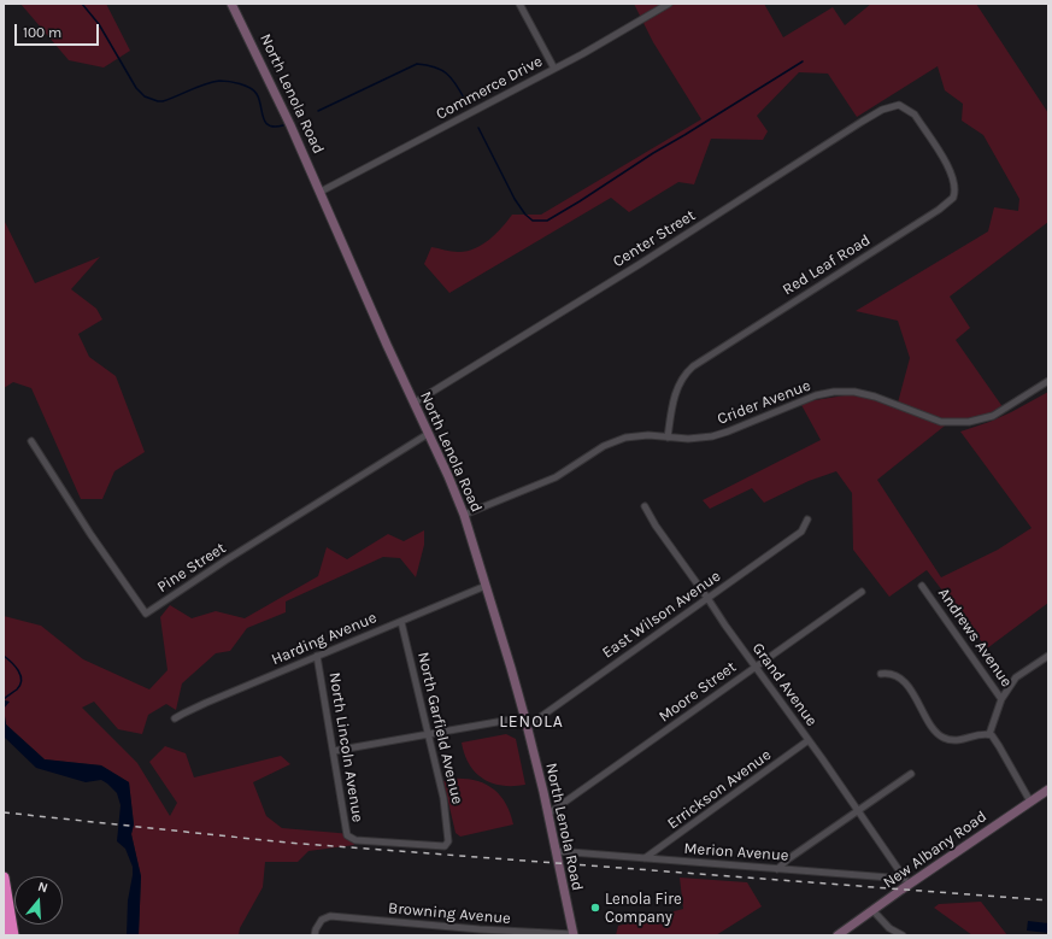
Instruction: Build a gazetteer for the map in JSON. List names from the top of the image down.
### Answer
{
  "streets": {
    "main road": ["North Lenola Road", "New Albany Road"],
    "street": [
      "Commerce Drive",
      "Center Street",
      "Red Leaf Road",
      "Crider Avenue",
      "Pine Street",
      "East Wilson Avenue",
      "Andrews Avenue",
      "Harding Avenue",
      "Grand Avenue",
      "Moore Street",
      "North Garfield Avenue",
      "North Lincoln Avenue",
      "Errickson Avenue",
      "Merion Avenue",
      "Browning Avenue"
    ]
  },
  "crossings": [
    ["Commerce Drive", "North Lenola Road"],
    ["North Lenola Road", "Center Street"],
    ["North Lenola Road", "Crider Avenue"],
    ["North Lenola Road", "Pine Street"],
    ["North Lenola Road", "East Wilson Avenue"],
    ["North Lenola Road", "Harding Avenue"],
    ["North Lenola Road", "Moore Street"],
    ["North Lenola Road", "Merion Avenue"],
    ["North Lenola Road", "Browning Avenue"],
    ["Center Street", "Red Leaf Road"],
    ["Red Leaf Road", "Crider Avenue"],
    ["East Wilson Avenue", "Grand Avenue"],
    ["Harding Avenue", "North Garfield Avenue"],
    ["Harding Avenue", "North Lincoln Avenue"],
    ["Grand Avenue", "Moore Street"],
    ["Grand Avenue", "Errickson Avenue"],
    ["Grand Avenue", "Merion Avenue"],
    ["North Garfield Avenue", "North Lincoln Avenue"],
    ["Errickson Avenue", "Merion Avenue"],
    ["New Albany Road", "Merion Avenue"]
  ],
  "districts": ["LENOLA"],
  "places": ["Lenola Fire Company"],
  "scale_bar": "100 m",
  "north": "top"
}
